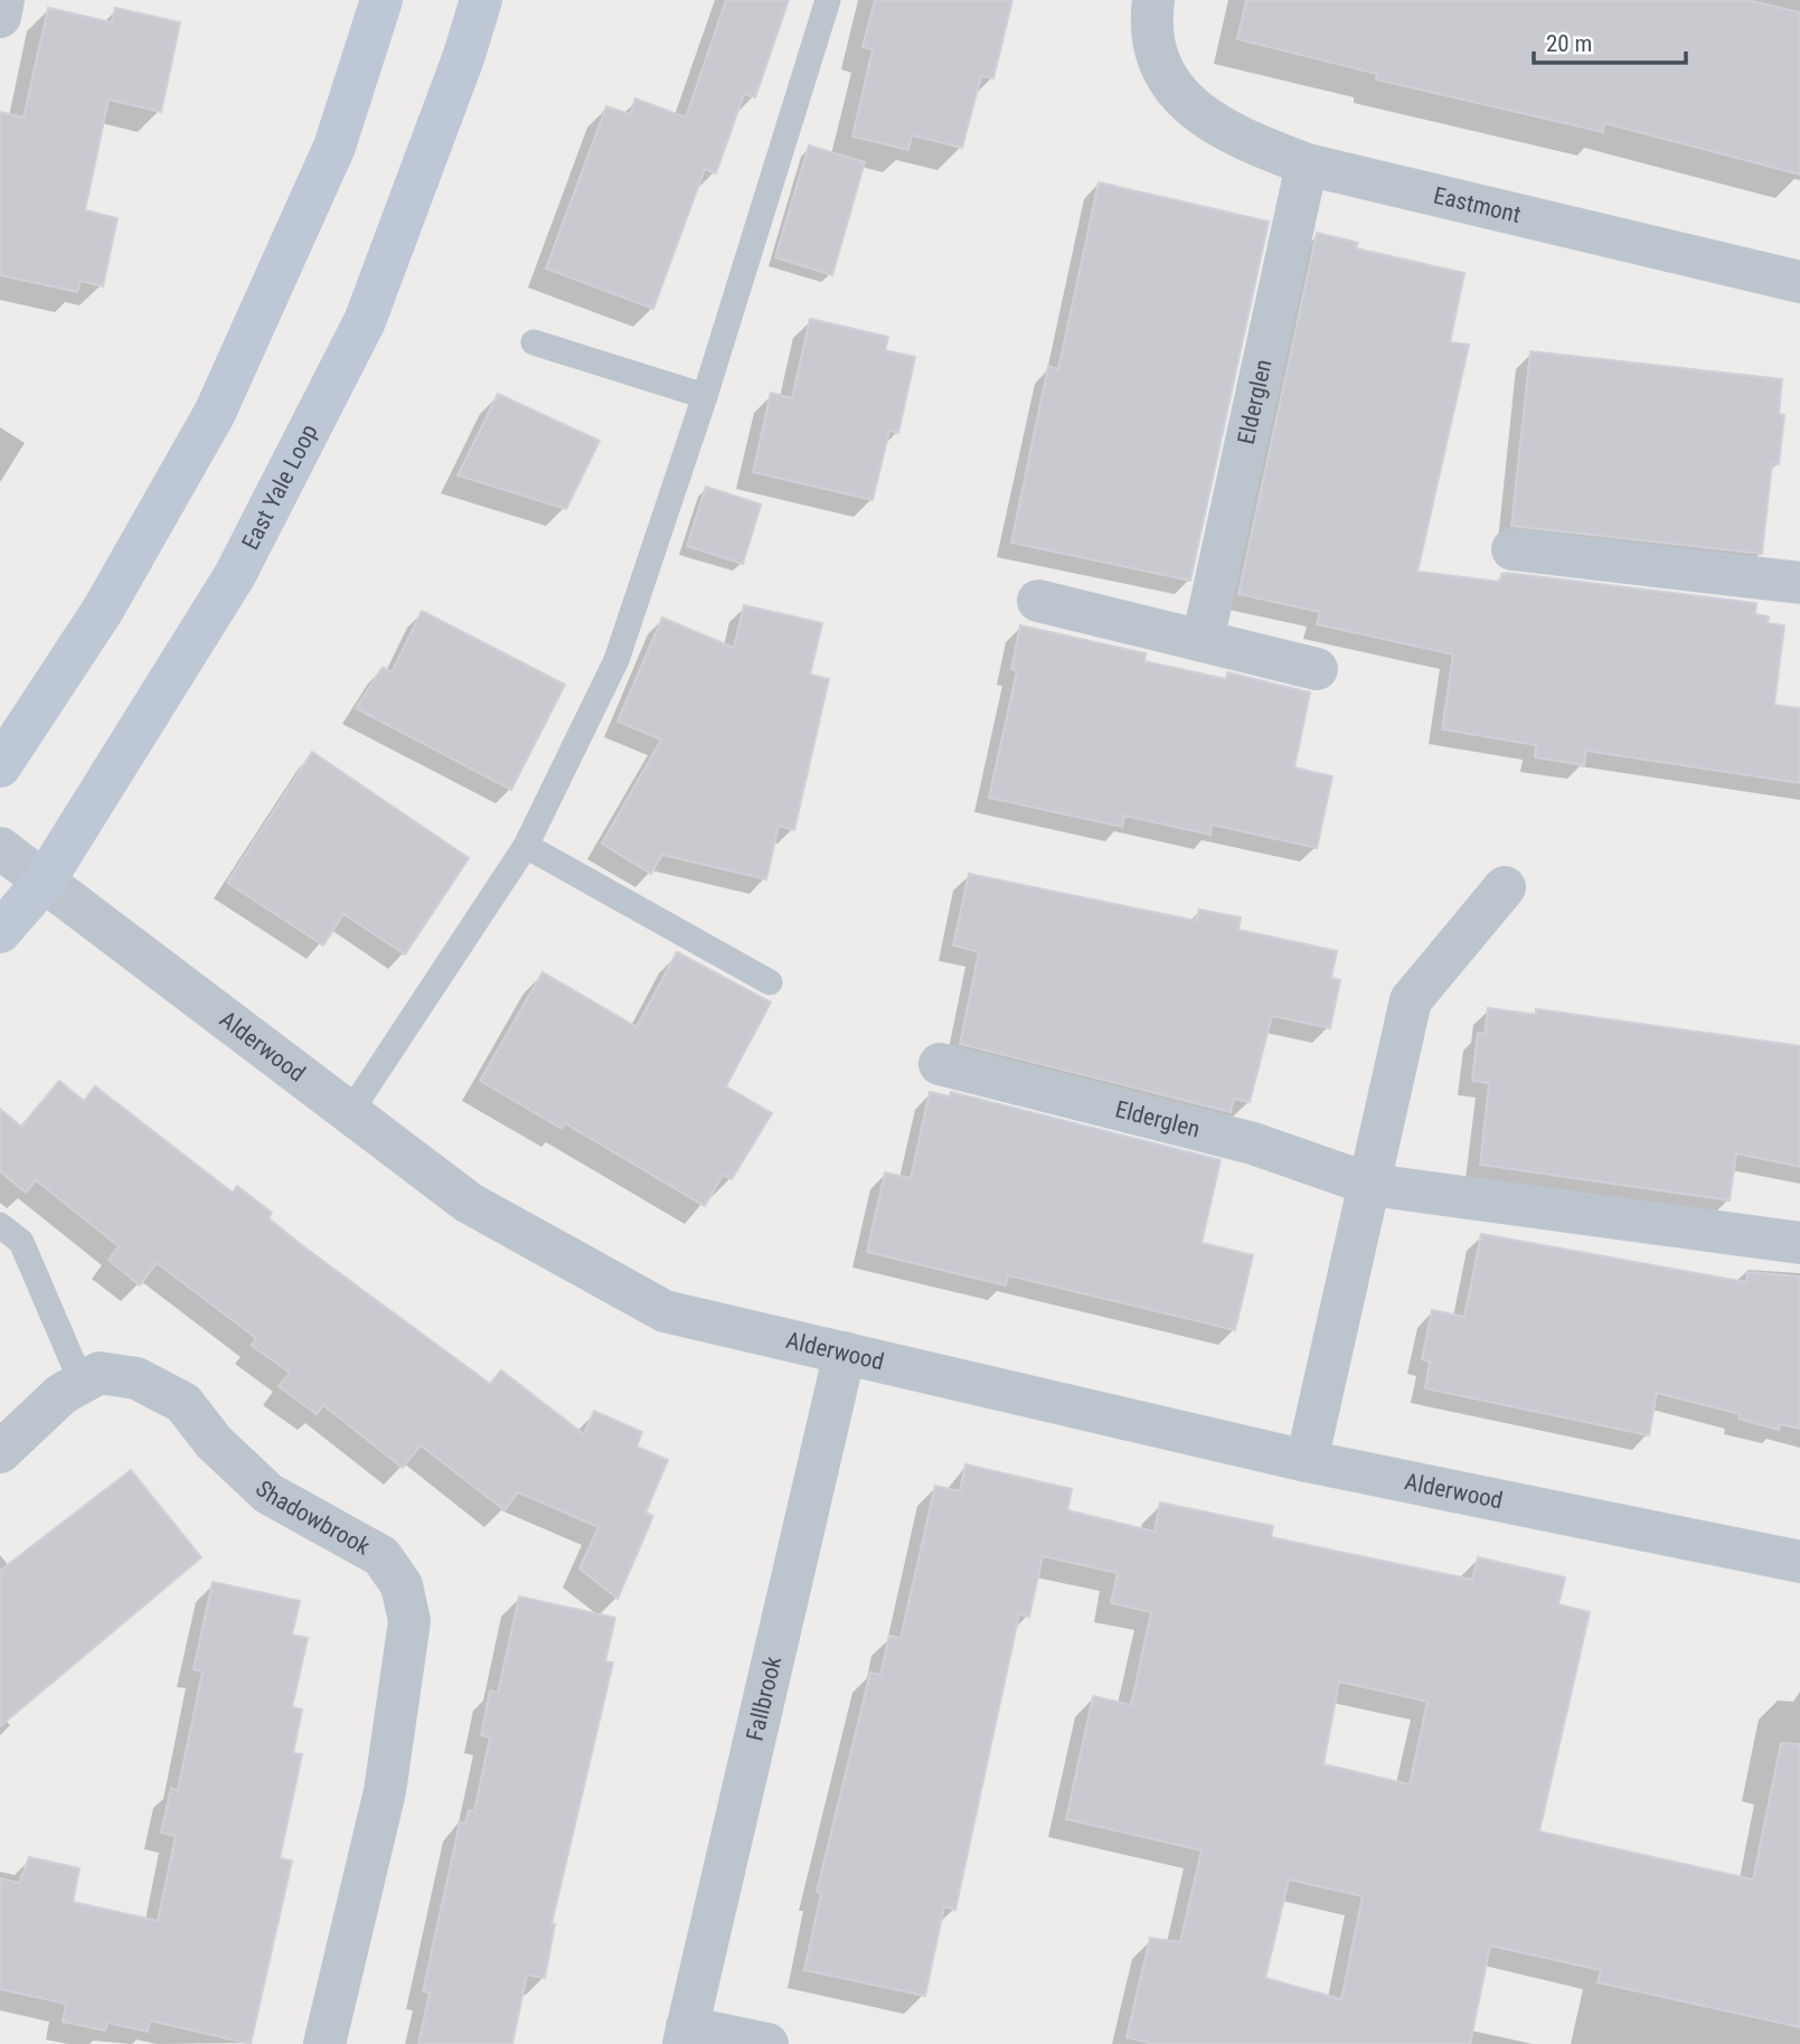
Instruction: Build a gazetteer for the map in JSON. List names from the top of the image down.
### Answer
{
  "streets": {
    "main road": ["East Yale Loop"],
    "street": [
      "Eastmont",
      "Elderglen",
      "Alderwood",
      "Shadowbrook",
      "Fallbrook"
    ]
  },
  "crossings": [
    ["Eastmont", "Elderglen"],
    ["East Yale Loop", "Alderwood"],
    ["Alderwood", "Fallbrook"]
  ],
  "scale_bar": "20 m"
}
